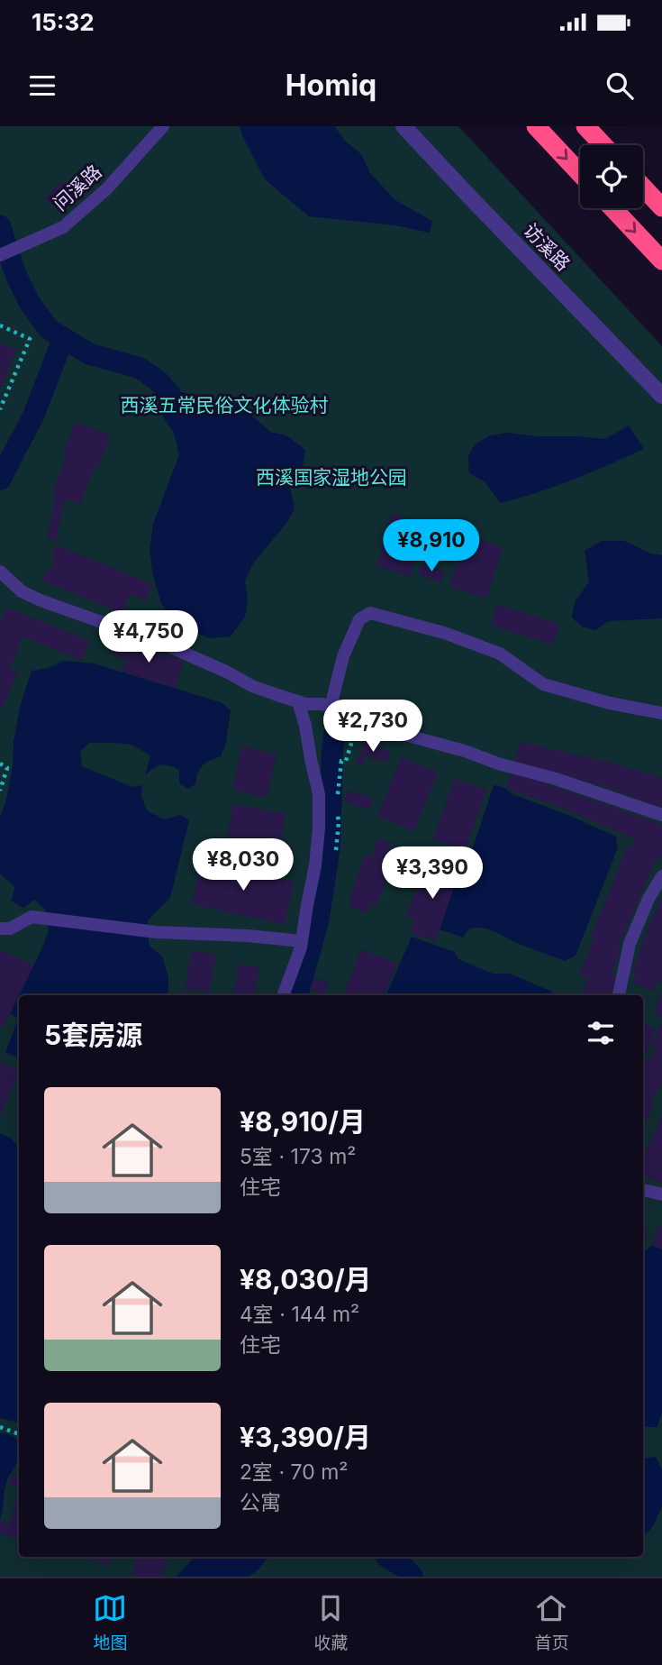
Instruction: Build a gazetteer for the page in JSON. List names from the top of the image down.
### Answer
{
  "streets": {
    "street": ["访溪路"],
    "lane": ["问溪路"]
  },
  "parks": ["西溪五常民俗文化体验村", "西溪国家湿地公园"],
  "page": {
    "status": "15:32",
    "header": "Homiq",
    "price": [
      "¥8,910",
      "¥4,750",
      "¥2,730",
      "¥8,030",
      "¥3,390"
    ],
    "heading": "5套房源",
    "list": [
      {
        "name": "¥8,910/月",
        "note": "5室 · 173 m² · 住宅"
      },
      {
        "name": "¥8,030/月",
        "note": "4室 · 144 m² · 住宅"
      },
      {
        "name": "¥3,390/月",
        "note": "2室 · 70 m² · 公寓"
      }
    ],
    "tabs": ["地图", "收藏", "首页"]
  }
}
